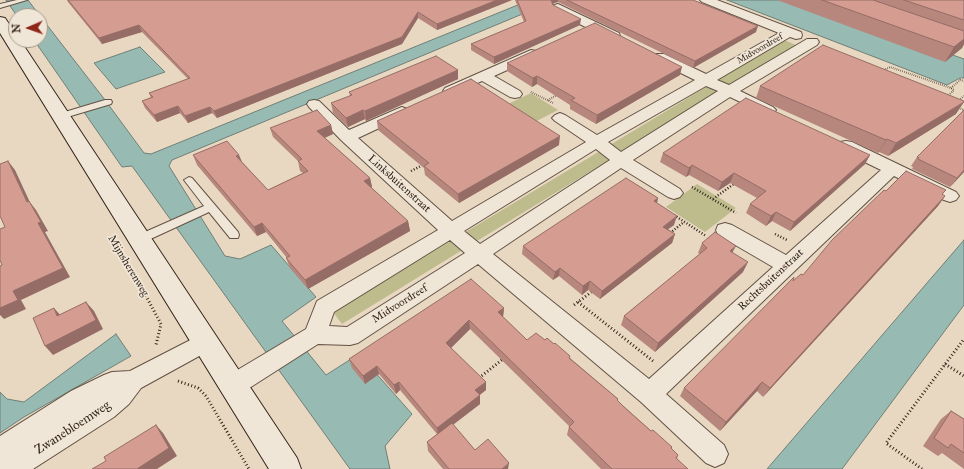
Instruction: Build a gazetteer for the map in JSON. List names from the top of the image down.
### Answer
{
  "streets": {
    "street": [
      "Midvoordreef",
      "Linksbuitenstraat",
      "Rechtsbuitenstraat",
      "Zwanebloemweg"
    ],
    "path": ["Mijnsherenweg"]
  },
  "crossings": [
    ["Midvoordreef", "Linksbuitenstraat"],
    ["Mijnsherenweg", "Zwanebloemweg"]
  ],
  "north": "left"
}
